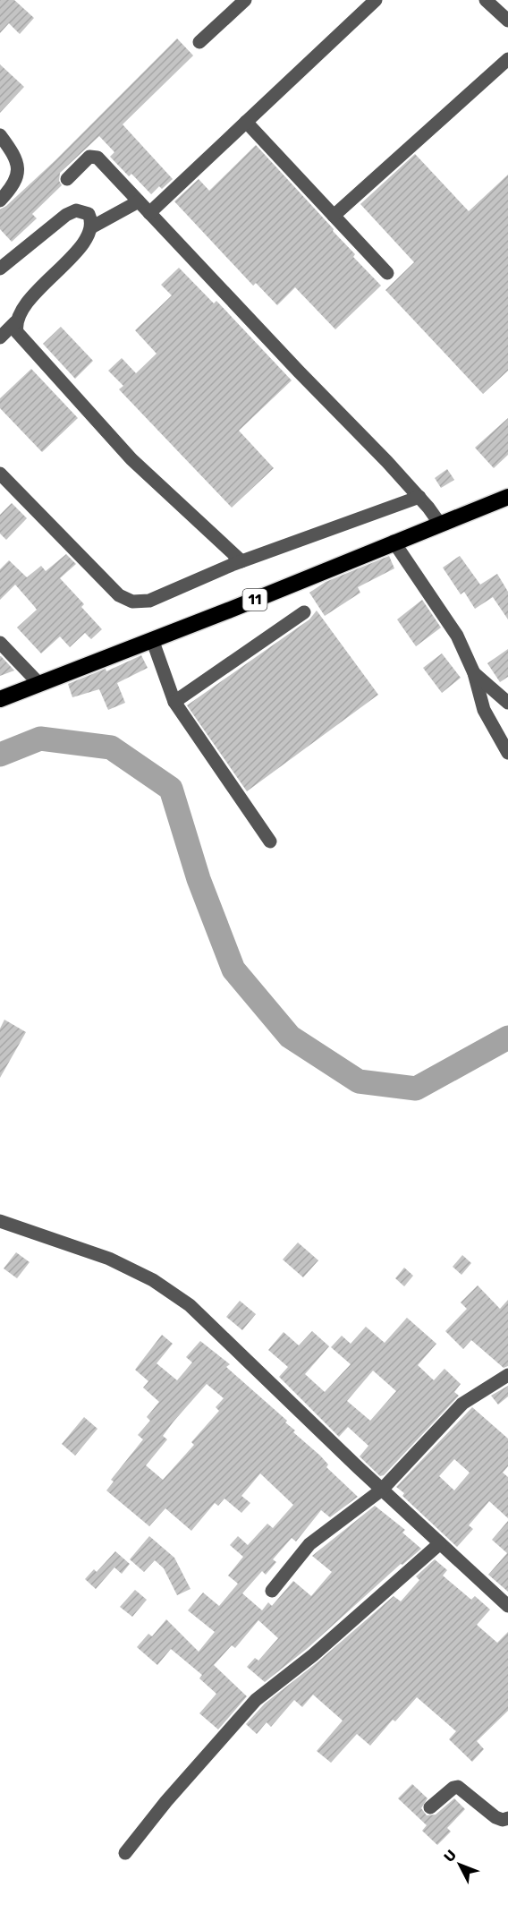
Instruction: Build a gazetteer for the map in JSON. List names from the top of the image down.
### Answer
{
  "streets": {
    "highway": ["11"]
  },
  "north": "top left"
}
